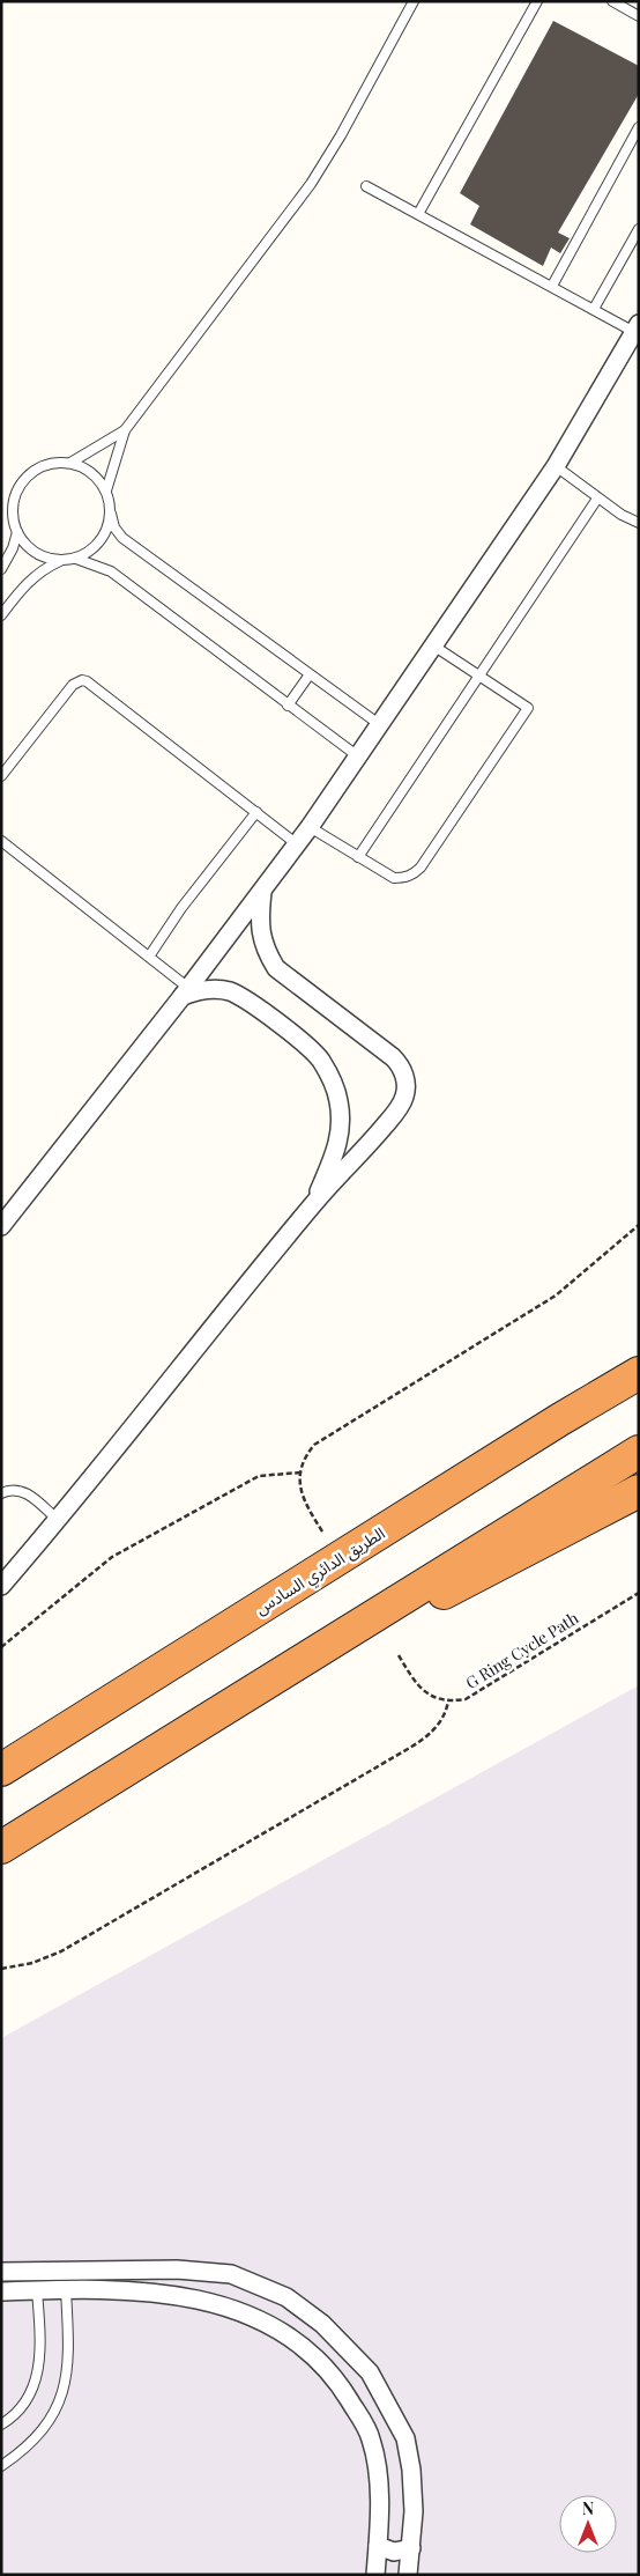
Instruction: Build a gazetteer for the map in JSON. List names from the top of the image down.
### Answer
{
  "streets": {
    "highway": ["الطريق الدائري السادس"],
    "path": ["G Ring Cycle Path"]
  },
  "north": "top"
}
